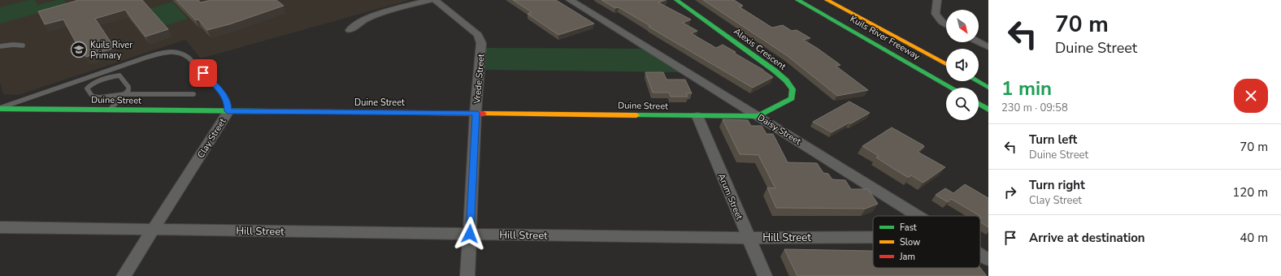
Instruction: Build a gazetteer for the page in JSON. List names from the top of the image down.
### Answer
{
  "streets": {
    "main road": ["Kuils River Freeway", "Alexis Crescent", "Duine Street"],
    "street": [
      "Vrede Street",
      "Daisy Street",
      "Clay Street",
      "Arum Street",
      "Hill Street"
    ]
  },
  "crossings": [
    ["Alexis Crescent", "Duine Street"],
    ["Alexis Crescent", "Daisy Street"],
    ["Vrede Street", "Duine Street"],
    ["Vrede Street", "Hill Street"],
    ["Duine Street", "Daisy Street"],
    ["Duine Street", "Clay Street"],
    ["Duine Street", "Arum Street"],
    ["Clay Street", "Hill Street"],
    ["Arum Street", "Hill Street"]
  ],
  "places": {
    "school or university": ["Kuils River Primary"]
  },
  "legend": ["Fast", "Slow", "Jam"],
  "north": "bottom right",
  "page": {
    "turn": ["70 m", "Duine Street"],
    "heading": ["1 min", "230 m · 09:58"],
    "list": [
      {
        "name": "Turn left",
        "note": "Duine Street",
        "value": "70 m"
      },
      {
        "name": "Turn right",
        "note": "Clay Street",
        "value": "120 m"
      },
      {
        "name": "Arrive at destination",
        "value": "40 m"
      }
    ]
  }
}
